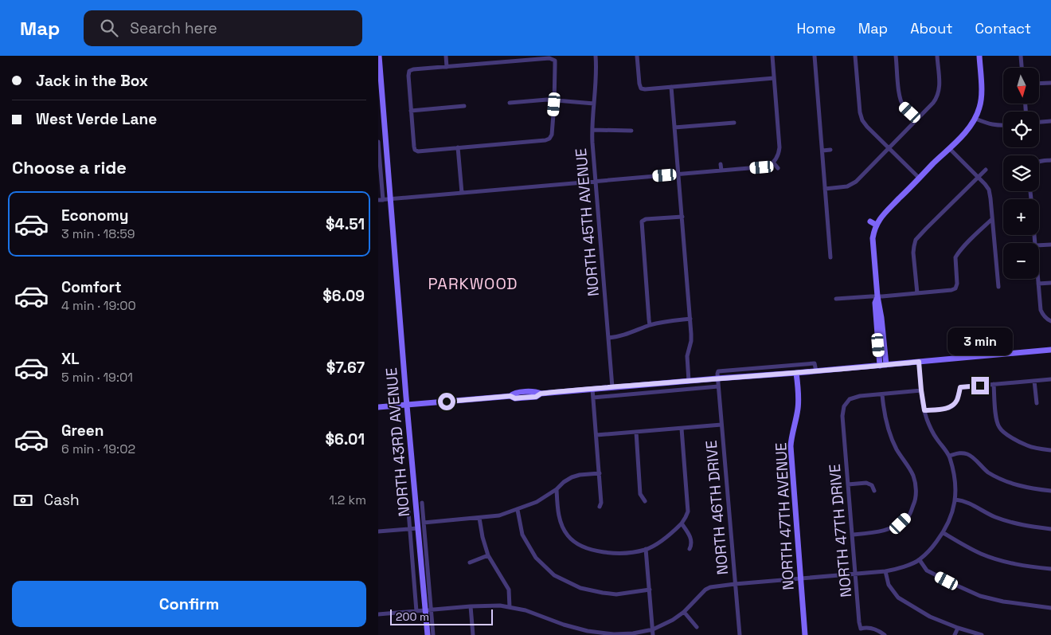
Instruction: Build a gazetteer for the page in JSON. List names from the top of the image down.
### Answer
{
  "streets": {
    "main road": ["NORTH 43RD AVENUE", "NORTH 47TH AVENUE"],
    "street": ["NORTH 45TH AVENUE", "NORTH 46TH DRIVE", "NORTH 47TH DRIVE"]
  },
  "districts": ["PARKWOOD"],
  "scale_bar": "200 m",
  "north": "bottom",
  "page": {
    "header": "Map",
    "search": "Search here",
    "nav": [
      "Home",
      "Map",
      "About",
      "Contact"
    ],
    "banner": ["Jack in the Box", "West Verde Lane"],
    "map_buttons": ["+", "−"],
    "heading": "Choose a ride",
    "list": [
      {
        "name": "Economy",
        "note": "3 min · 18:59",
        "value": "$4.51"
      },
      {
        "name": "Comfort",
        "note": "4 min · 19:00",
        "value": "$6.09"
      },
      {
        "name": "XL",
        "note": "5 min · 19:01",
        "value": "$7.67"
      },
      {
        "name": "Green",
        "note": "6 min · 19:02",
        "value": "$6.01"
      }
    ],
    "bubble": "3 min",
    "pay": ["Cash", "1.2 km"],
    "buttons": "Confirm",
    "scale": "200 m"
  }
}
